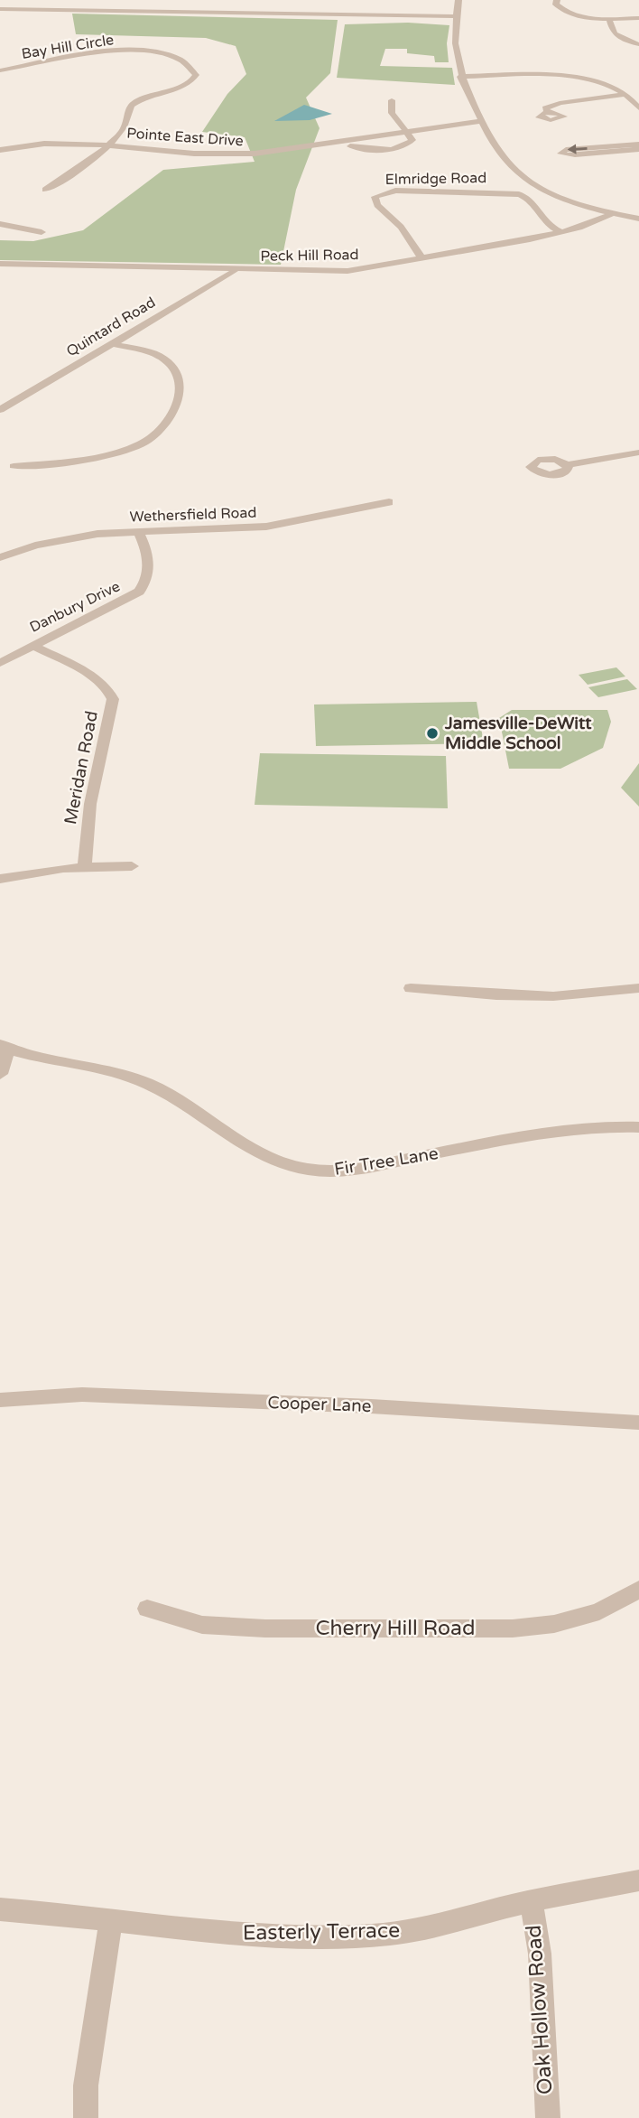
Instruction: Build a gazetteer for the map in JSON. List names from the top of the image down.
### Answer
{
  "streets": {
    "street": [
      "Bay Hill Circle",
      "Pointe East Drive",
      "Elmridge Road",
      "Peck Hill Road",
      "Quintard Road",
      "Wethersfield Road",
      "Danbury Drive",
      "Meridan Road",
      "Fir Tree Lane",
      "Cooper Lane",
      "Cherry Hill Road",
      "Easterly Terrace",
      "Oak Hollow Road"
    ]
  },
  "crossings": [
    ["Bay Hill Circle", "Pointe East Drive"],
    ["Elmridge Road", "Peck Hill Road"],
    ["Peck Hill Road", "Quintard Road"],
    ["Wethersfield Road", "Danbury Drive"],
    ["Danbury Drive", "Meridan Road"],
    ["Easterly Terrace", "Oak Hollow Road"]
  ],
  "places": ["Jamesville-DeWitt Middle School"]
}
